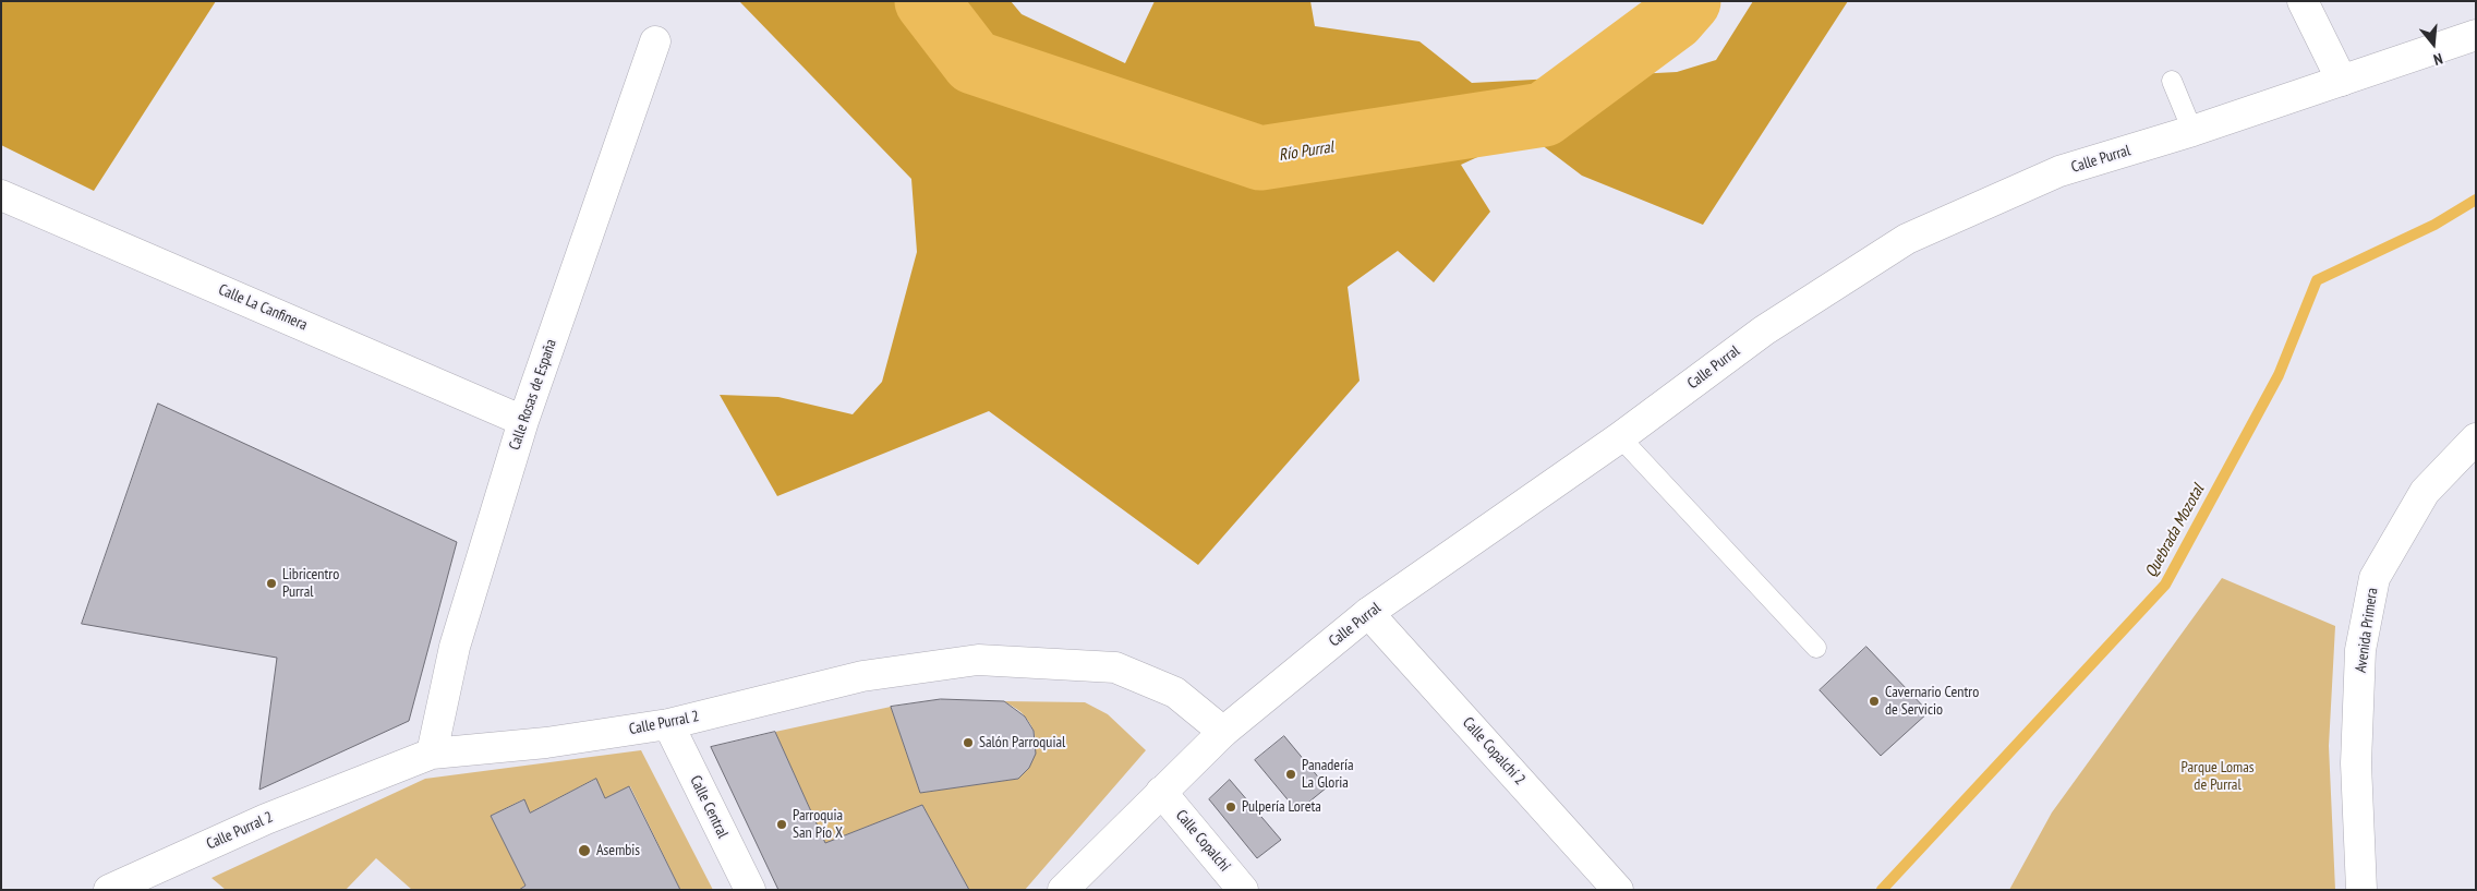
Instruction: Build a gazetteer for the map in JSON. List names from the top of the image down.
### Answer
{
  "streets": {
    "street": [
      "Calle Purral",
      "Calle La Canfinera",
      "Calle Rosas de España",
      "Avenida Primera",
      "Calle Purral 2",
      "Calle Copalchí 2",
      "Calle Central",
      "Calle Copalchí"
    ]
  },
  "crossings": [
    ["Calle Purral", "Calle Purral 2"],
    ["Calle Purral", "Calle Copalchí 2"],
    ["Calle Purral", "Calle Copalchí"],
    ["Calle La Canfinera", "Calle Rosas de España"],
    ["Calle Rosas de España", "Calle Purral 2"],
    ["Calle Purral 2", "Calle Central"]
  ],
  "water": ["Río Purral", "Quebrada Mozotal"],
  "parks": ["Parque Lomas de Purral"],
  "places": [
    "Libricentro Purral",
    "Cavernario Centro de Servicio",
    "Salón Parroquial",
    "Panadería La Gloria",
    "Pulpería Loreta",
    "Parroquia San Pío X",
    "Asembis"
  ],
  "north": "bottom"
}
